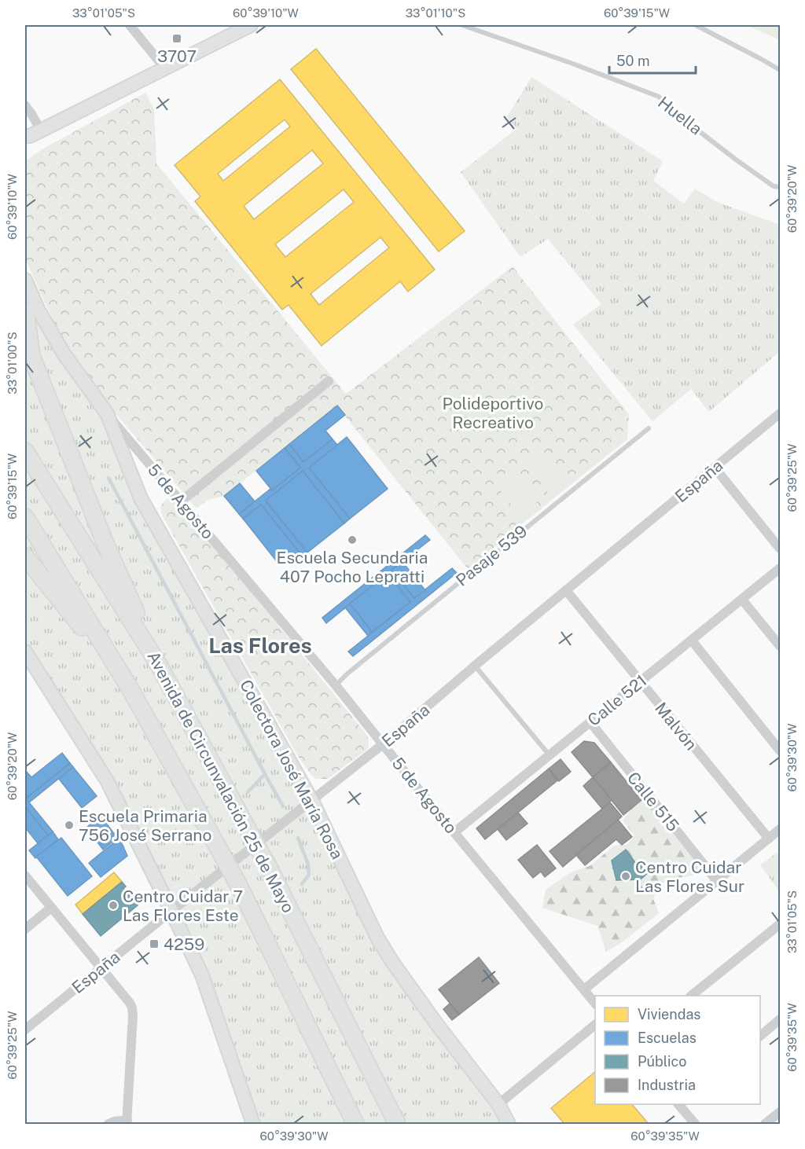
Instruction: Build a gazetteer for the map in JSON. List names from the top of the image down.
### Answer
{
  "streets": {
    "highway": ["Avenida de Circunvalación 25 de Mayo"],
    "main road": ["Colectora José María Rosa"],
    "street": [
      "España",
      "5 de Agosto",
      "Calle 521",
      "Malvón",
      "Calle 515"
    ],
    "lane": ["Huella", "Pasaje 539"]
  },
  "crossings": [
    ["España", "5 de Agosto"],
    ["España", "Malvón"],
    ["España", "Colectora José María Rosa"],
    ["5 de Agosto", "Pasaje 539"],
    ["5 de Agosto", "Calle 521"],
    ["5 de Agosto", "Colectora José María Rosa"],
    ["Calle 521", "Malvón"],
    ["Calle 521", "Calle 515"]
  ],
  "districts": ["Las Flores"],
  "parks": ["Polideportivo Recreativo"],
  "places": {
    "transit": ["3707", "4259"],
    "other": [
      "Escuela Secundaria 407 Pocho Lepratti",
      "Escuela Primaria 756 José Serrano",
      "Centro Cuidar Las Flores Sur",
      "Centro Cuidar 7 Las Flores Este"
    ]
  },
  "legend": [
    "Viviendas",
    "Escuelas",
    "Público",
    "Industria"
  ],
  "scale_bar": "50 m",
  "coordinates": [
    "33°01'05\"S",
    "60°39'10\"W",
    "33°01'10\"S",
    "60°39'15\"W",
    "60°39'20\"W",
    "33°01'00\"S",
    "60°39'25\"W",
    "60°39'30\"W",
    "60°39'35\"W"
  ]
}
